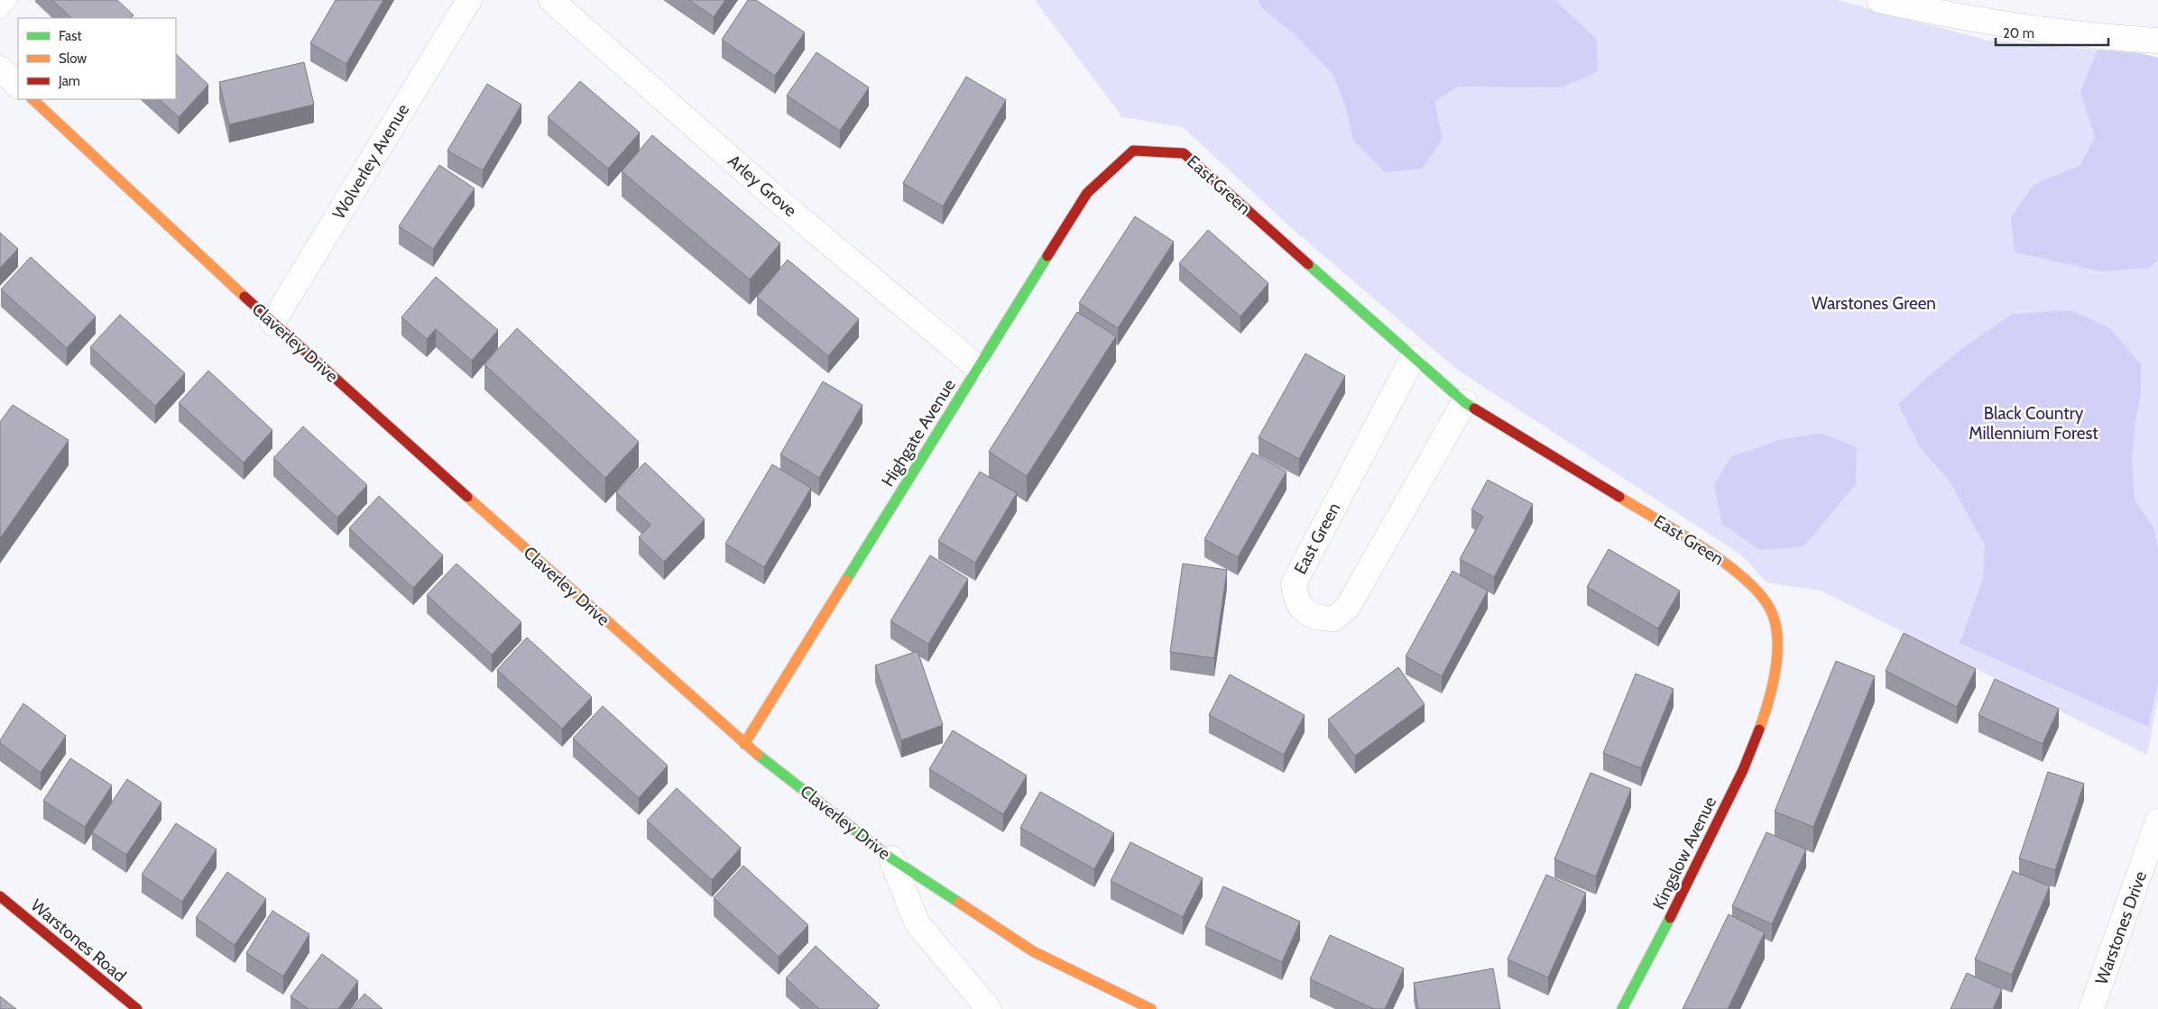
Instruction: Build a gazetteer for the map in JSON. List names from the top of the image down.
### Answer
{
  "streets": {
    "street": [
      "Wolverley Avenue",
      "East Green",
      "Arley Grove",
      "Claverley Drive",
      "Highgate Avenue",
      "Kingslow Avenue",
      "Warstones Drive",
      "Warstones Road"
    ]
  },
  "crossings": [
    ["Wolverley Avenue", "Claverley Drive"],
    ["East Green", "Highgate Avenue"],
    ["East Green", "Kingslow Avenue"],
    ["Arley Grove", "Highgate Avenue"],
    ["Claverley Drive", "Highgate Avenue"]
  ],
  "parks": ["Warstones Green", "Black Country Millennium Forest"],
  "legend": ["Fast", "Slow", "Jam"],
  "scale_bar": "20 m"
}
